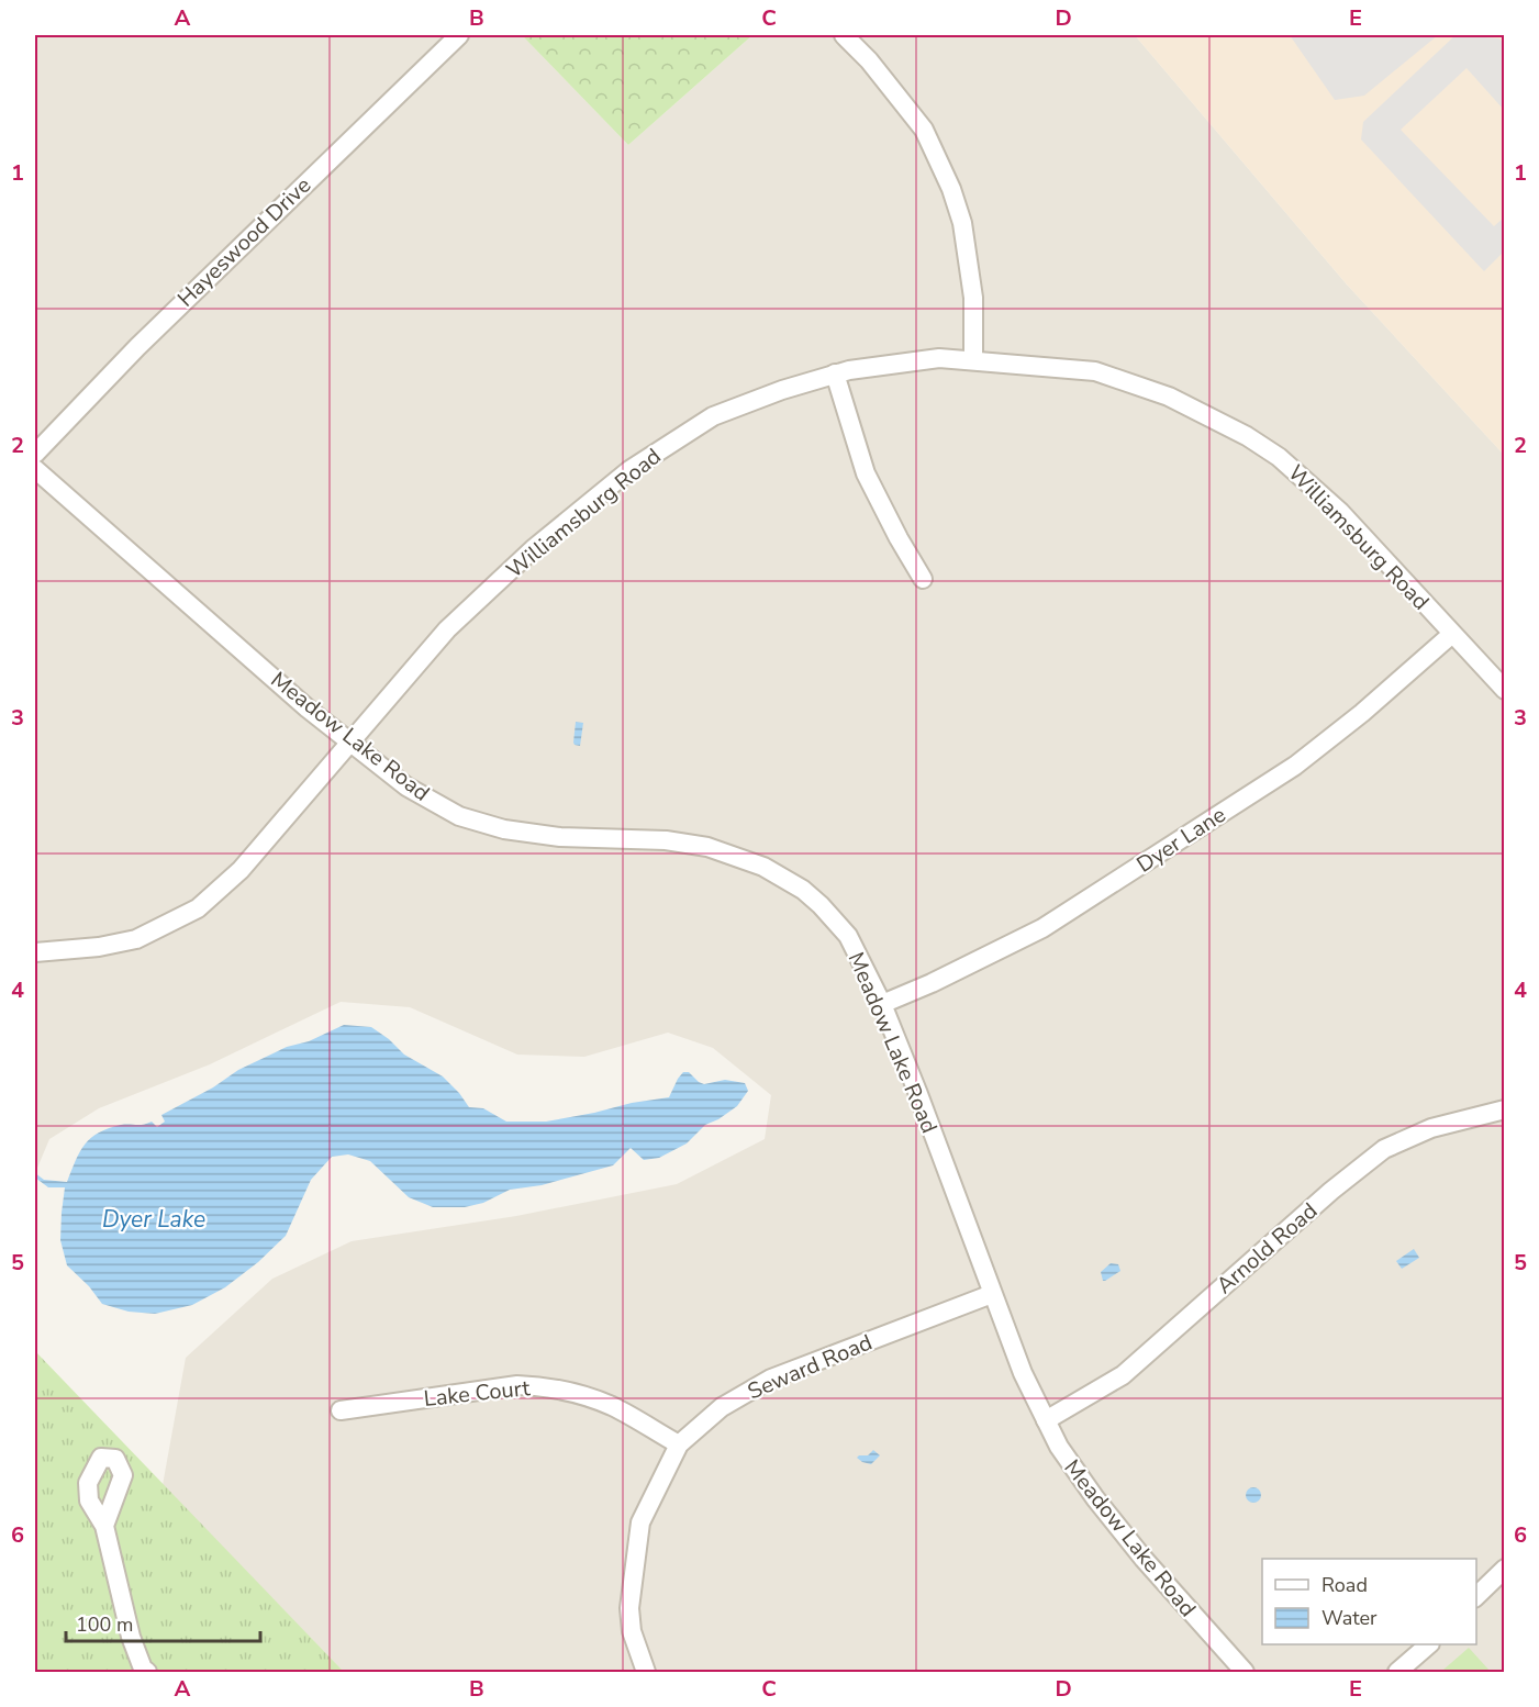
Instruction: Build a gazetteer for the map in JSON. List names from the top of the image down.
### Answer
{
  "streets": {
    "street": [
      "Hayeswood Drive",
      "Williamsburg Road",
      "Meadow Lake Road",
      "Dyer Lane",
      "Arnold Road",
      "Seward Road",
      "Lake Court"
    ]
  },
  "crossings": [
    ["Williamsburg Road", "Meadow Lake Road"],
    ["Williamsburg Road", "Dyer Lane"],
    ["Meadow Lake Road", "Dyer Lane"],
    ["Meadow Lake Road", "Arnold Road"],
    ["Meadow Lake Road", "Seward Road"],
    ["Seward Road", "Lake Court"]
  ],
  "water": ["Dyer Lake"],
  "legend": ["Road", "Water"],
  "scale_bar": "100 m",
  "grid": {
    "columns": [
      "A",
      "B",
      "C",
      "D",
      "E"
    ],
    "rows": [
      "1",
      "2",
      "3",
      "4",
      "5",
      "6"
    ]
  }
}
